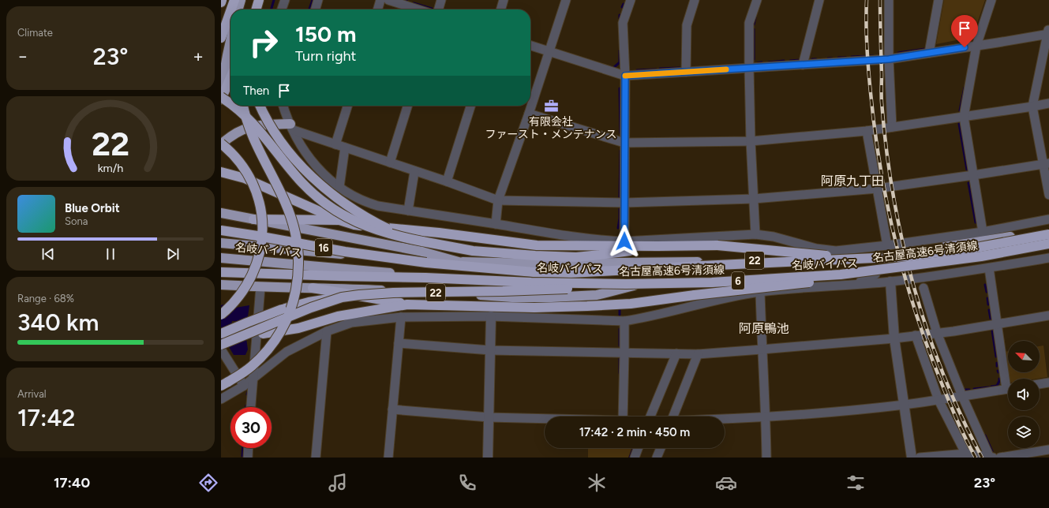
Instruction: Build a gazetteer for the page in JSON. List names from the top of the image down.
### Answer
{
  "streets": {
    "highway": [
      "16",
      "名岐バイパス",
      "名古屋高速6号清須線",
      "22",
      "6"
    ]
  },
  "crossings": [
    ["16", "名古屋高速6号清須線"],
    ["名岐バイパス", "22"]
  ],
  "districts": ["阿原九丁田", "阿原鴨池"],
  "places": {
    "office": ["有限会社 ファースト・メンテナンス"]
  },
  "north": "top left",
  "page": {
    "tile": [
      "Climate",
      ["Range · 68%", "340 km"],
      ["Arrival", "17:42"]
    ],
    "turn": ["150 m", "Turn right"],
    "heat": ["−", "23°", "+"],
    "then": "Then",
    "song": ["Blue Orbit", "Sona"],
    "limit": "30",
    "trip": "17:42 · 2 min · 450 m",
    "tabs": ["17:40", "23°"],
    "gauge": ["22", "km/h"]
  }
}
